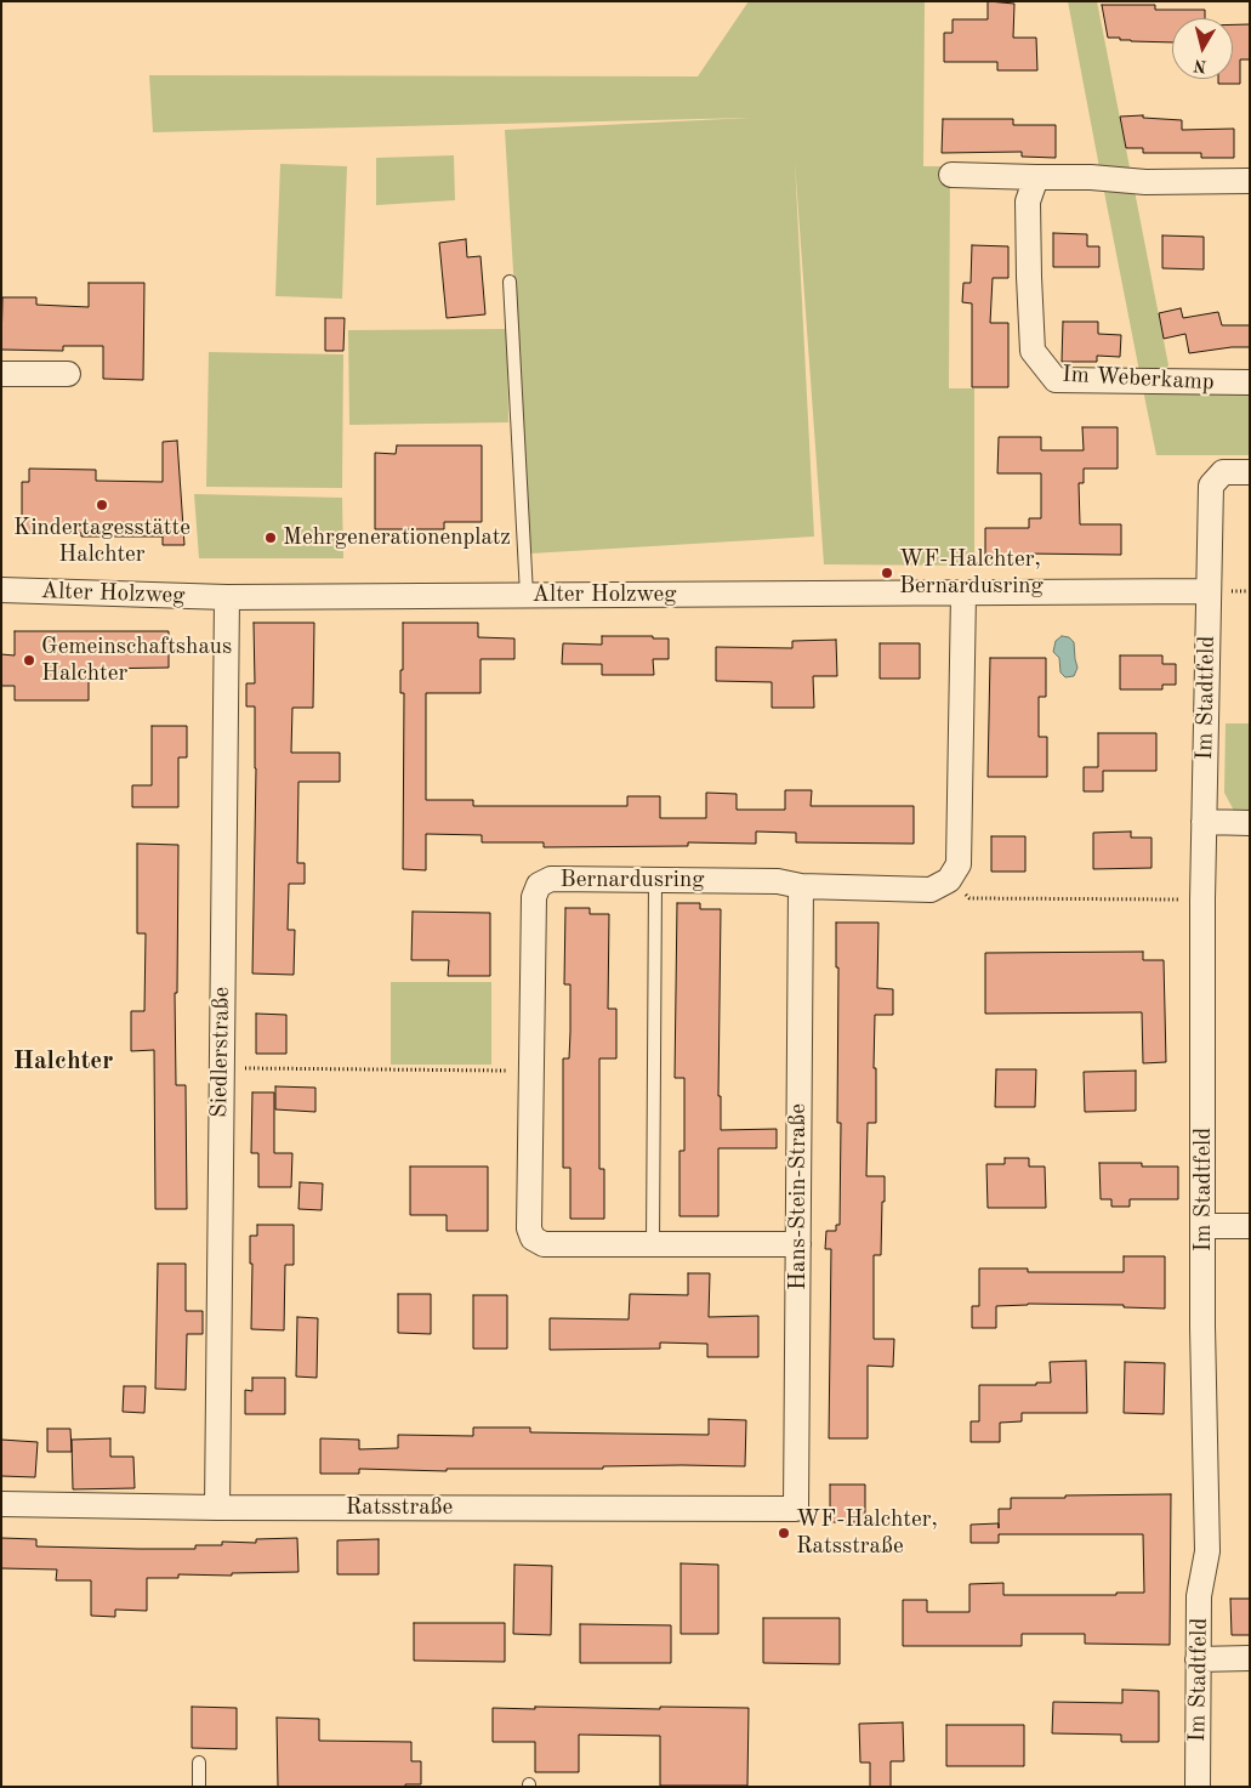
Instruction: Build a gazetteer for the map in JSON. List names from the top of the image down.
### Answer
{
  "streets": {
    "street": [
      "Im Weberkamp",
      "Alter Holzweg",
      "Im Stadtfeld",
      "Bernardusring",
      "Siedlerstraße",
      "Hans-Stein-Straße",
      "Ratsstraße"
    ]
  },
  "crossings": [
    ["Alter Holzweg", "Im Stadtfeld"],
    ["Alter Holzweg", "Siedlerstraße"],
    ["Bernardusring", "Hans-Stein-Straße"],
    ["Siedlerstraße", "Ratsstraße"],
    ["Hans-Stein-Straße", "Ratsstraße"]
  ],
  "districts": ["Halchter"],
  "places": [
    "Kindertagesstätte Halchter",
    "Mehrgenerationenplatz",
    "WF-Halchter, Bernardusring",
    "Gemeinschaftshaus Halchter",
    "WF-Halchter, Ratsstraße"
  ],
  "north": "bottom"
}
